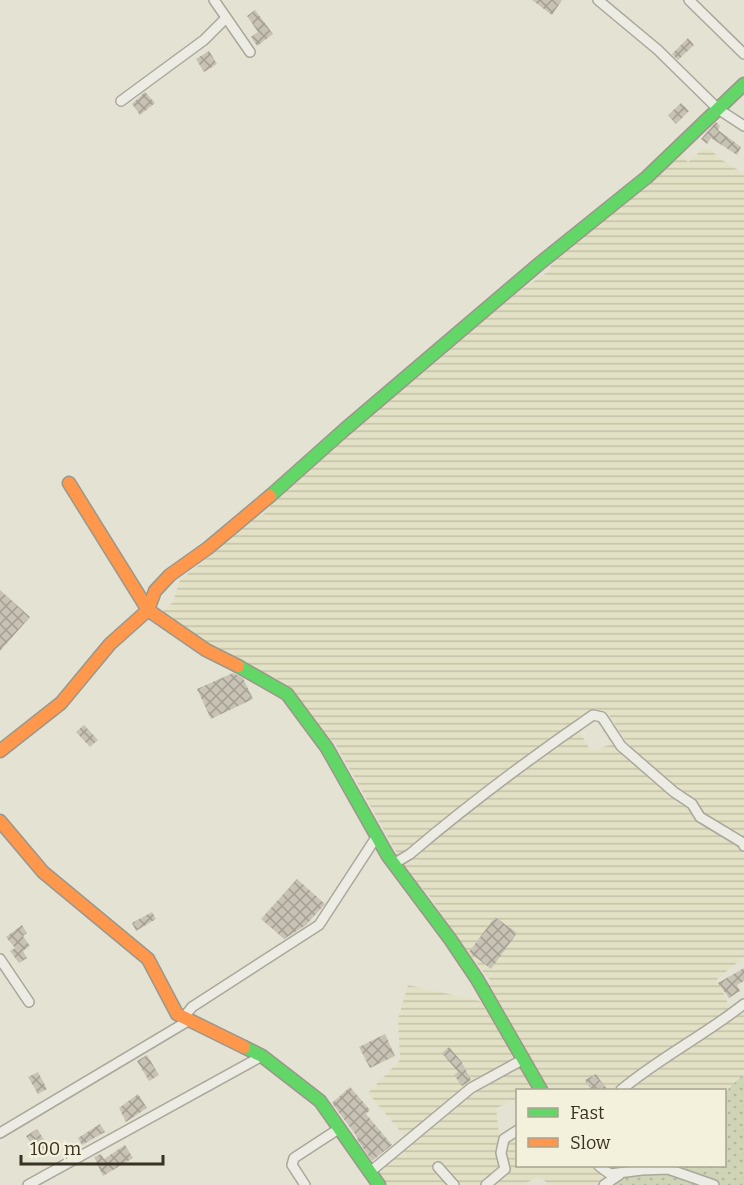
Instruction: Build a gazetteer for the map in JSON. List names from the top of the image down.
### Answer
{
  "legend": ["Fast", "Slow"],
  "scale_bar": "100 m"
}
